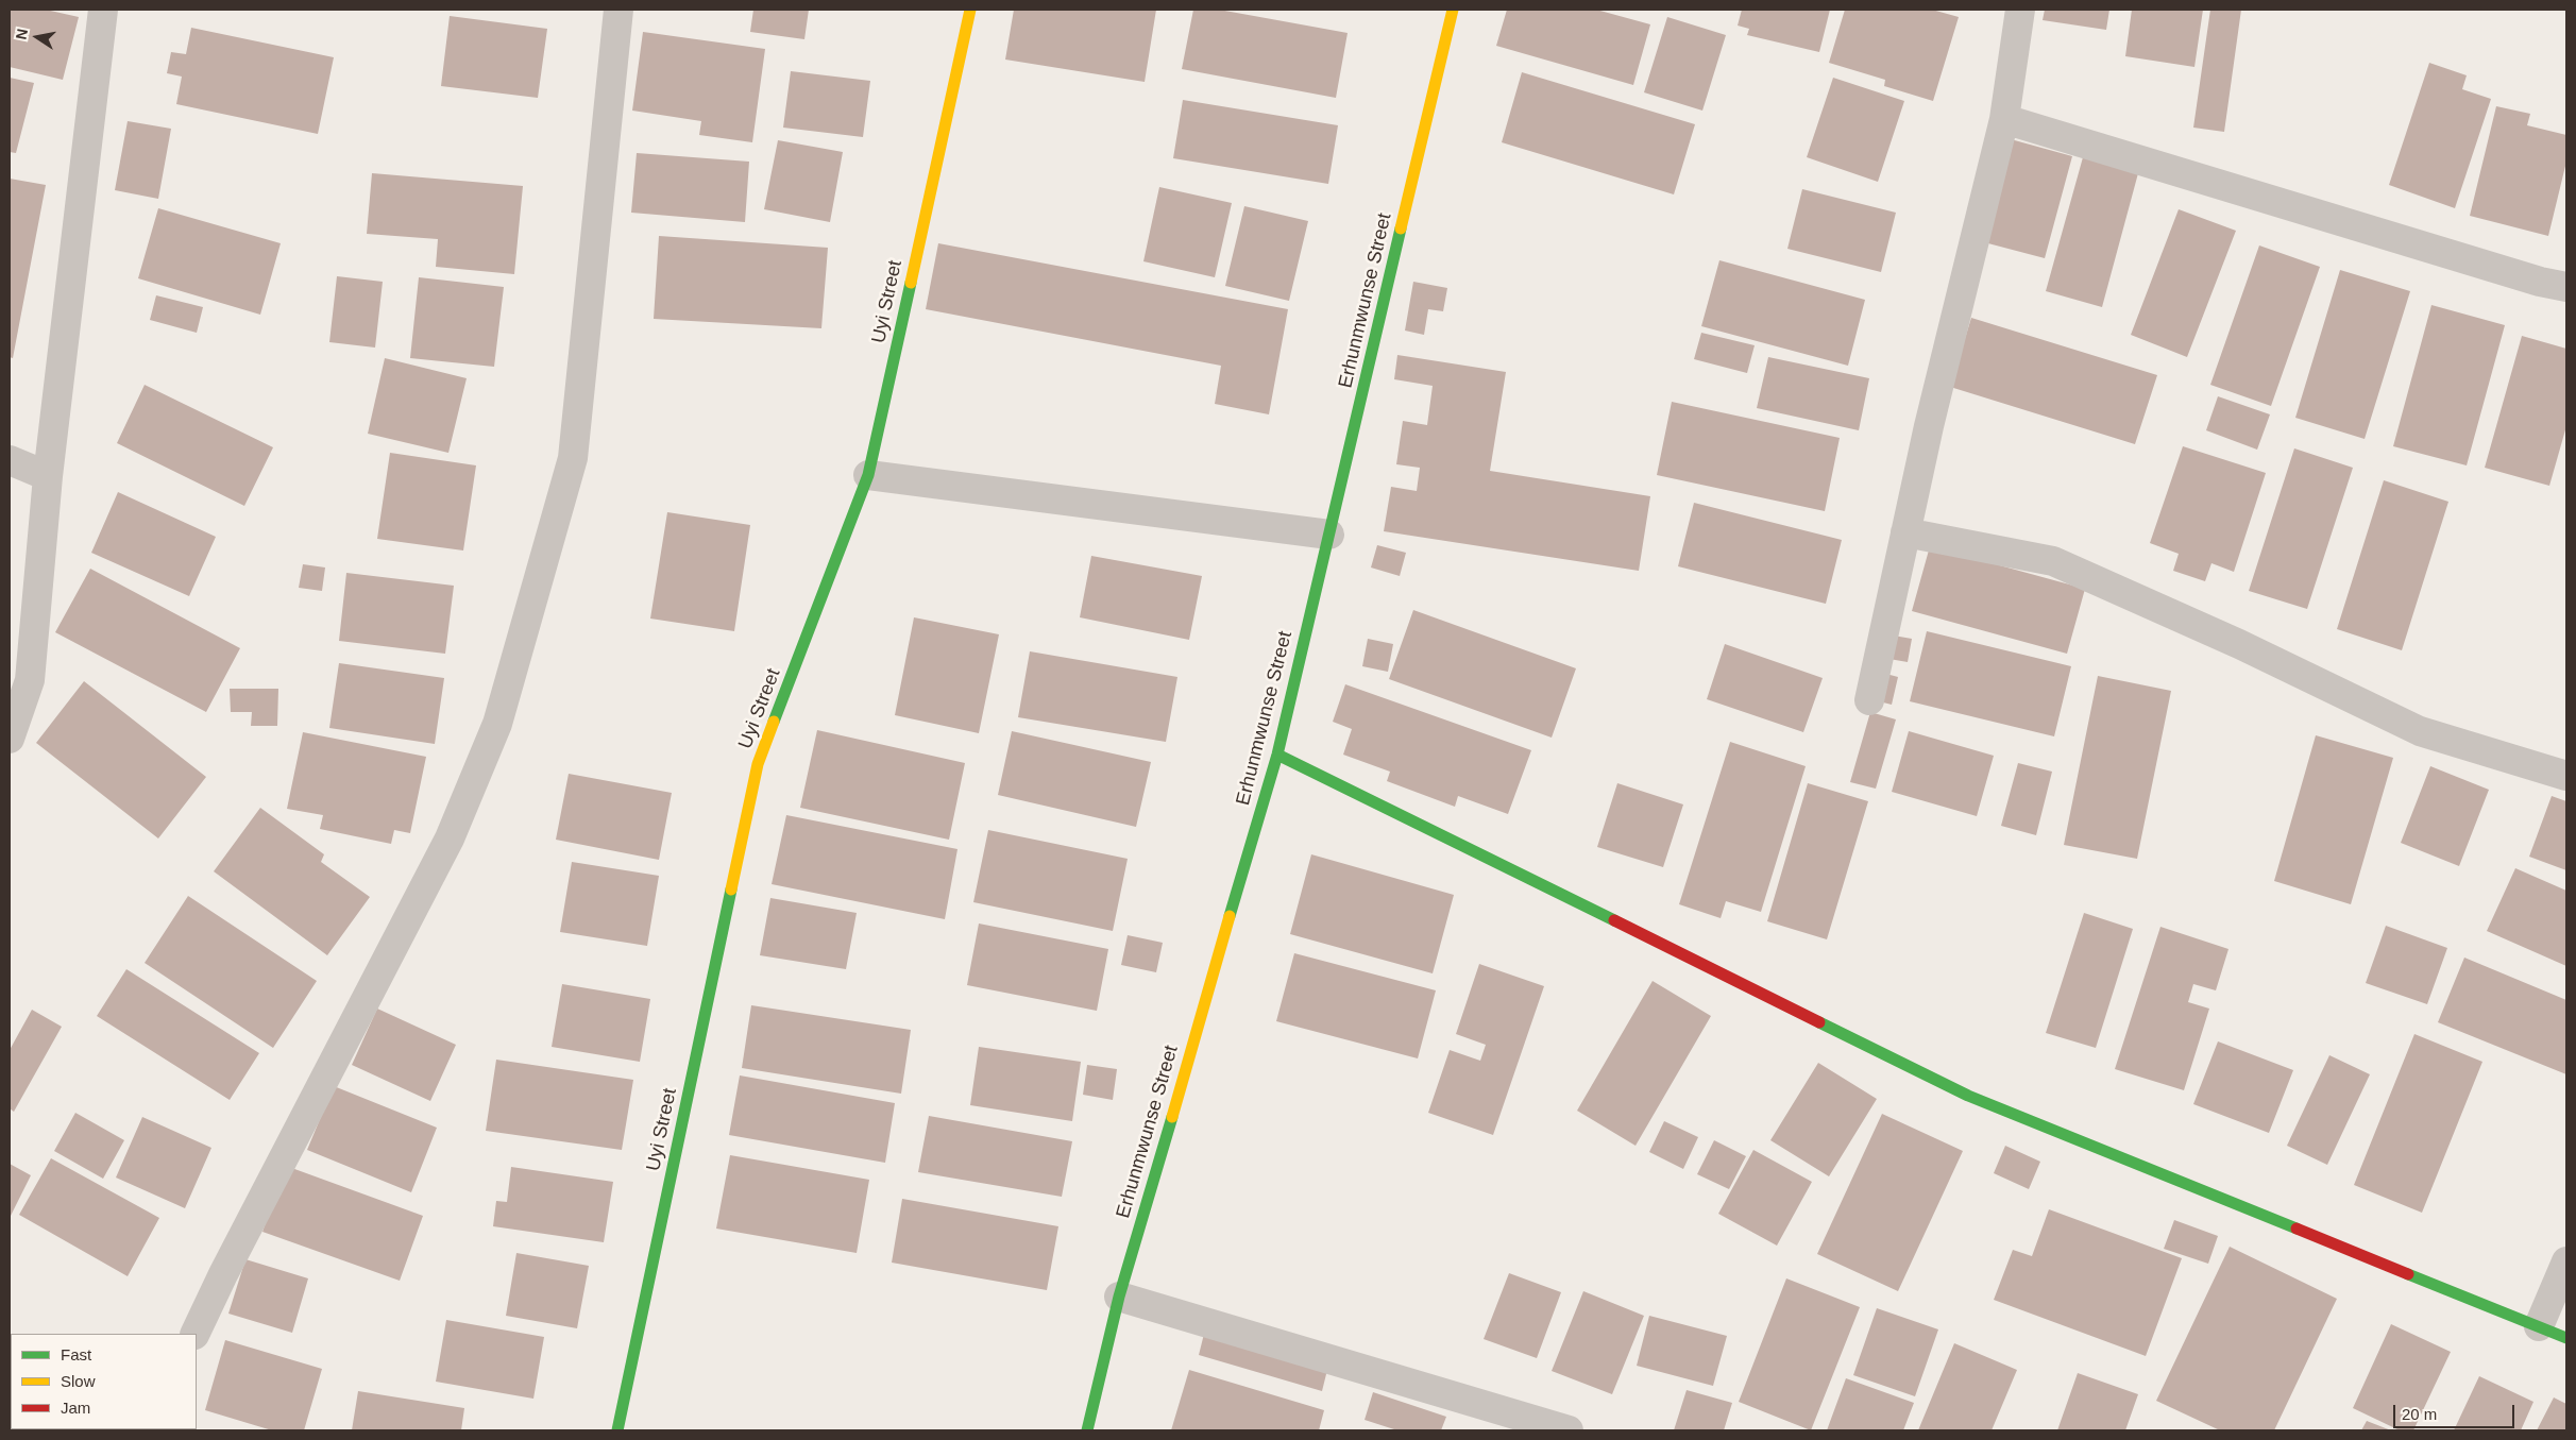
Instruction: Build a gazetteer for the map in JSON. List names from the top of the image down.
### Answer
{
  "streets": {
    "street": ["Erhunmwunse Street", "Uyi Street"]
  },
  "legend": ["Fast", "Slow", "Jam"],
  "scale_bar": "20 m",
  "north": "left"
}
